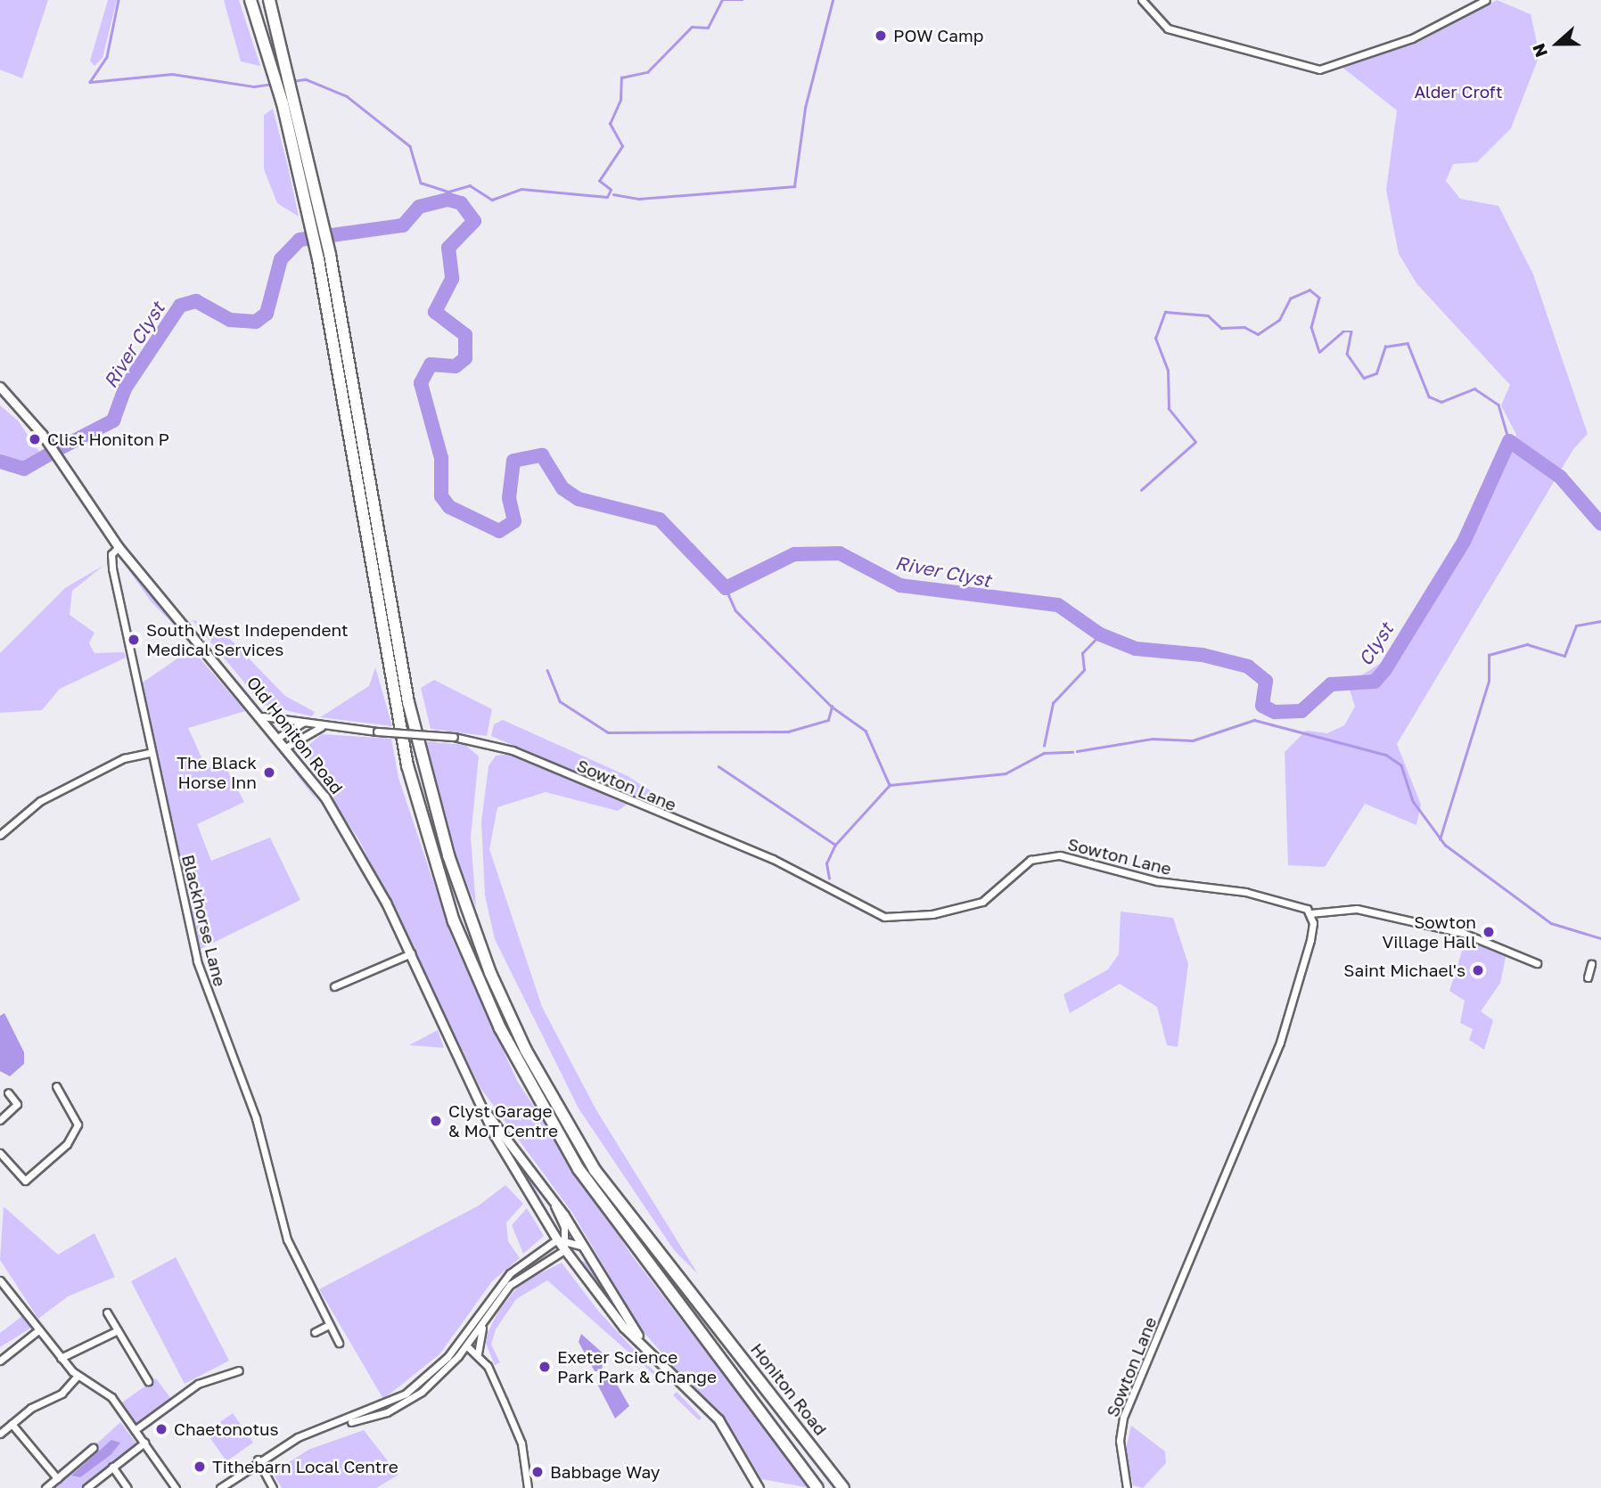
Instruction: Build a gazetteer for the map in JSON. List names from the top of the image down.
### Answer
{
  "streets": {
    "highway": ["Honiton Road"],
    "street": ["Old Honiton Road", "Sowton Lane", "Blackhorse Lane"]
  },
  "crossings": [
    ["Old Honiton Road", "Sowton Lane"],
    ["Old Honiton Road", "Blackhorse Lane"]
  ],
  "water": ["River Clyst", "Clyst"],
  "parks": ["Alder Croft"],
  "places": [
    "POW Camp",
    "Clist Honiton P",
    "South West Independent Medical Services",
    "The Black Horse Inn",
    "Sowton Village Hall",
    "Saint Michael's",
    "Clyst Garage & MoT Centre",
    "Exeter Science Park Park & Change",
    "Chaetonotus",
    "Tithebarn Local Centre",
    "Babbage Way"
  ],
  "north": "left"
}
